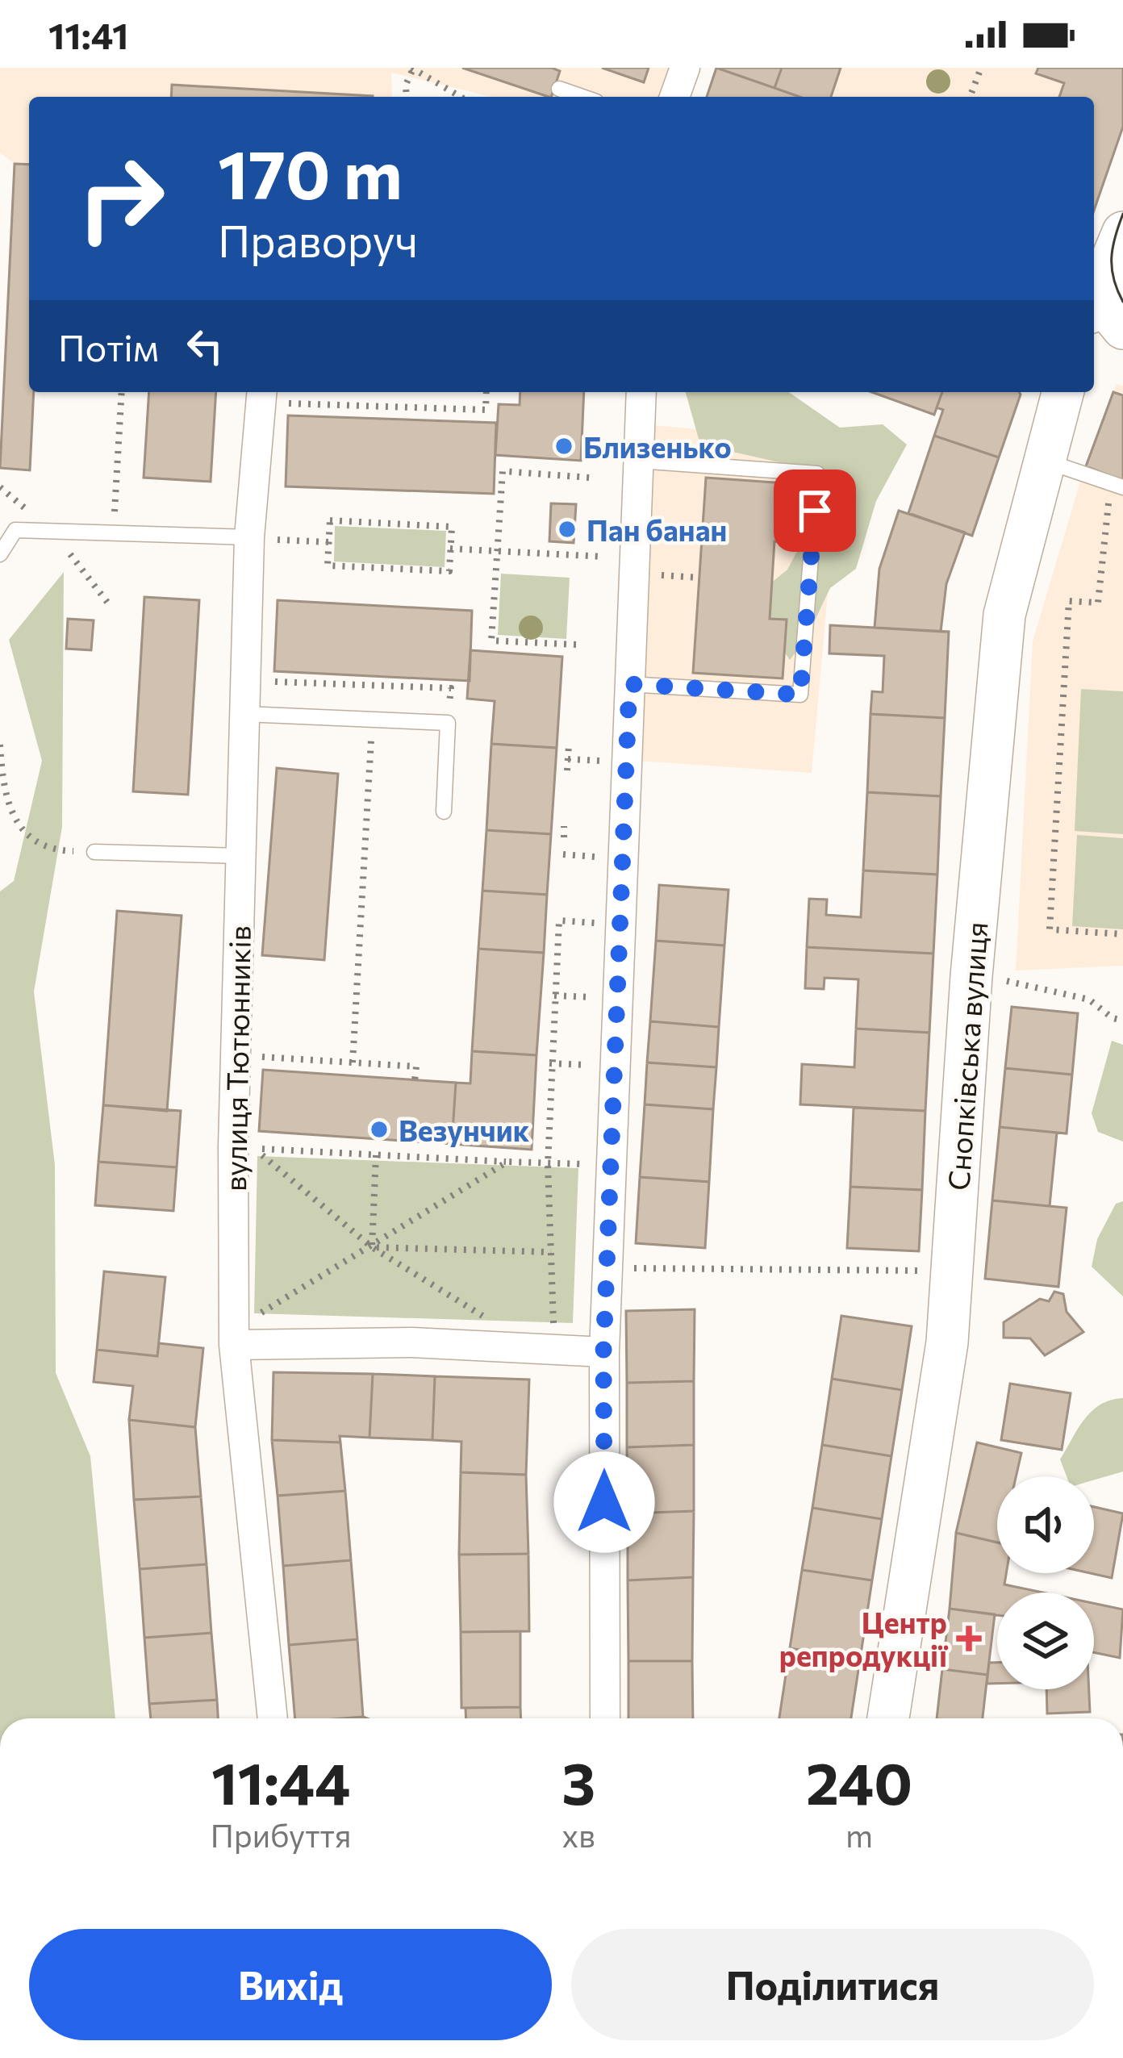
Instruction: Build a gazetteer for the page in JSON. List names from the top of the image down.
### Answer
{
  "streets": {
    "main road": ["Снопківська вулиця"],
    "street": ["вулиця Тютюнників"]
  },
  "places": {
    "other": ["Близенько", "Пан банан", "Везунчик"],
    "health": ["Центр репродукції"]
  },
  "page": {
    "status": "11:41",
    "turn": ["170 m", "Праворуч"],
    "then": "Потім",
    "eta": [
      "11:44",
      "Прибуття",
      "3",
      "хв",
      "240",
      "m"
    ],
    "buttons": ["Вихід", "Поділитися"]
  }
}
